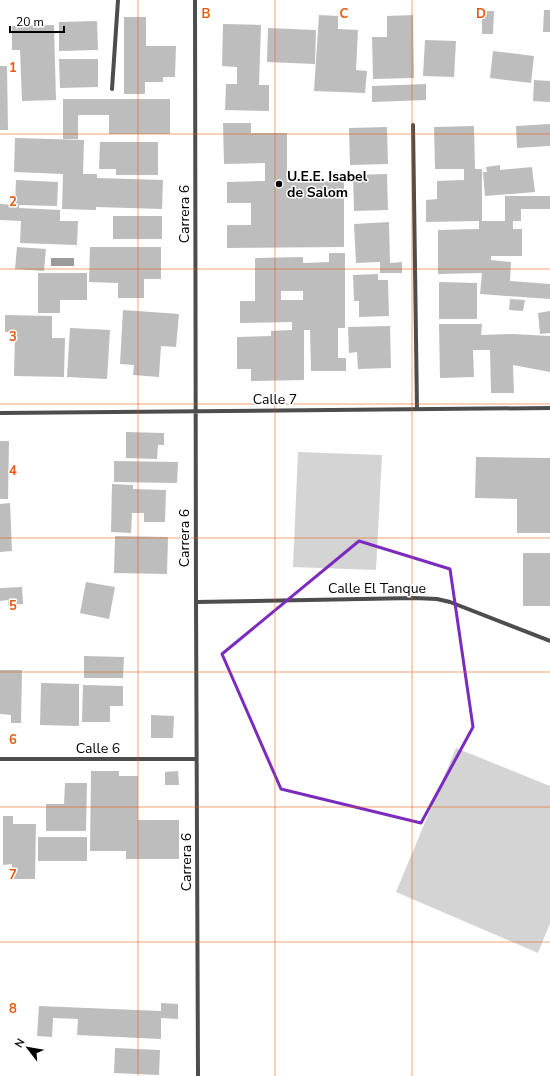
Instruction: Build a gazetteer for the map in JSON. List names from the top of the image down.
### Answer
{
  "streets": {
    "street": [
      "Carrera 6",
      "Calle 7",
      "Calle El Tanque",
      "Calle 6"
    ]
  },
  "crossings": [
    ["Carrera 6", "Calle 7"],
    ["Carrera 6", "Calle El Tanque"],
    ["Carrera 6", "Calle 6"]
  ],
  "places": ["U.E.E. Isabel de Salom"],
  "scale_bar": "20 m",
  "north": "top left",
  "grid": {
    "columns": ["B", "C", "D"],
    "rows": [
      "1",
      "2",
      "3",
      "4",
      "5",
      "6",
      "7",
      "8"
    ]
  }
}
